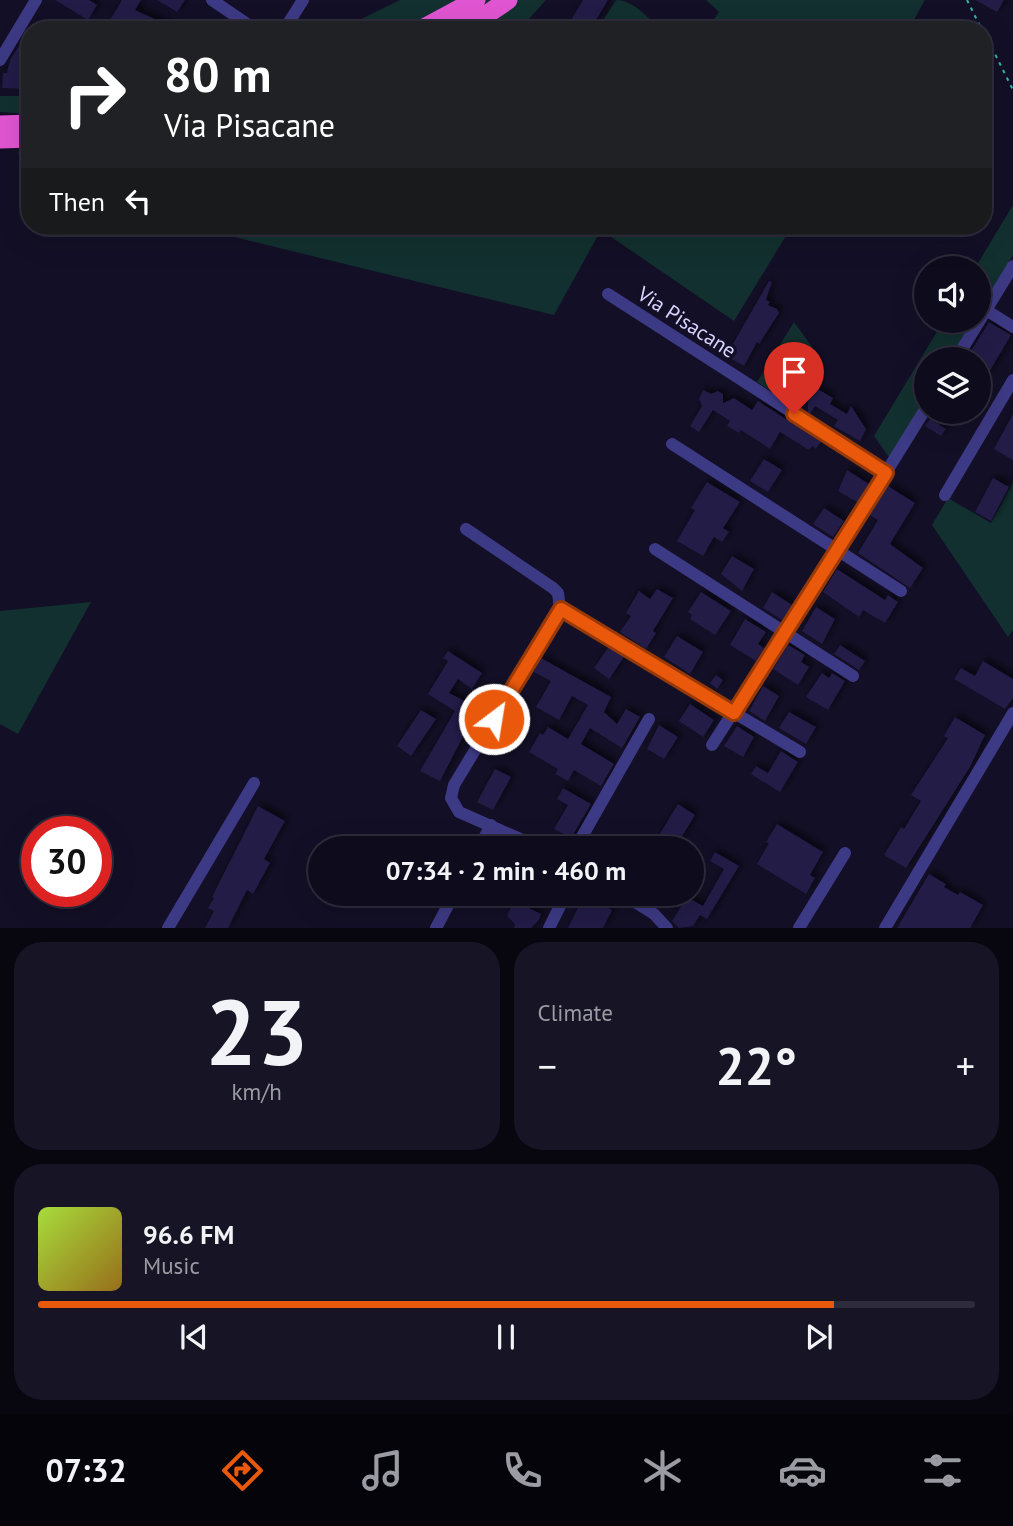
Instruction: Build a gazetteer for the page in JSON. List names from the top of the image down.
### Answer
{
  "streets": {
    "street": ["Via Pisacane"]
  },
  "page": {
    "turn": ["80 m", "Via Pisacane"],
    "then": "Then",
    "limit": "30",
    "trip": "07:34 · 2 min · 460 m",
    "tile": [
      ["23", "km/h"],
      "Climate"
    ],
    "heat": ["−", "22°", "+"],
    "song": ["96.6 FM", "Music"],
    "tabs": "07:32"
  }
}
